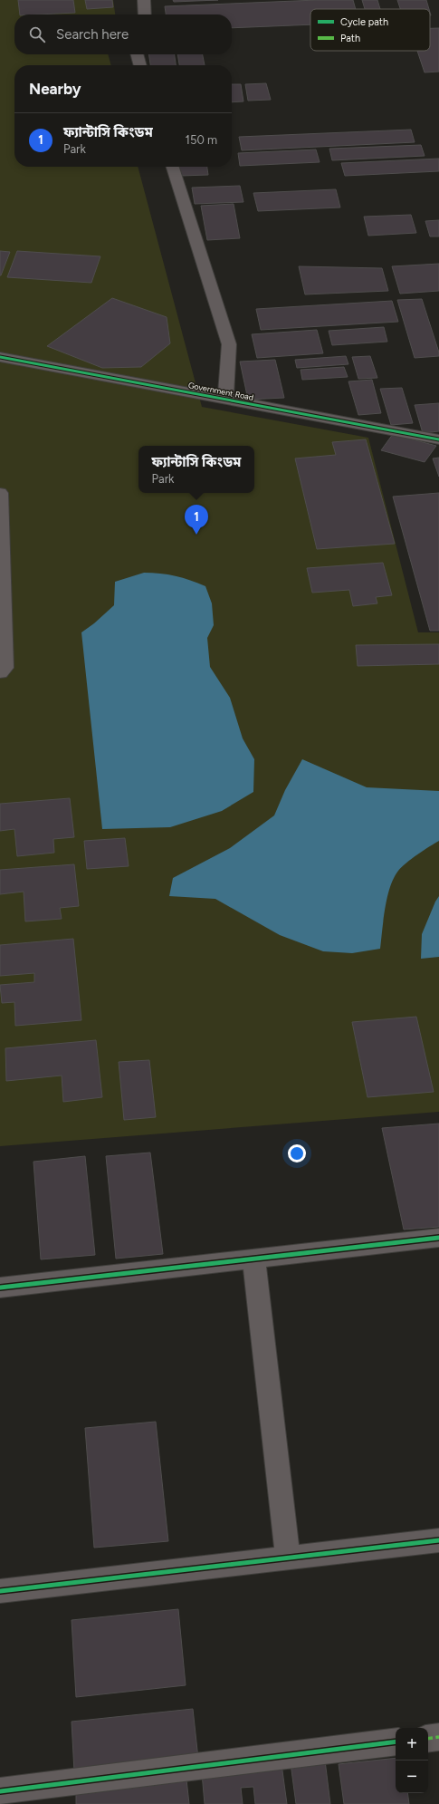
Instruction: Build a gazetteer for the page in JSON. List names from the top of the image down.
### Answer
{
  "streets": {
    "street": ["Government Road"]
  },
  "legend": ["Cycle path", "Path"],
  "page": {
    "search": "Search here",
    "heading": "Nearby",
    "list": [
      {
        "mark": "1",
        "name": "ফ্যান্টাসি কিংডম",
        "note": "Park",
        "value": "150 m"
      }
    ],
    "popup": ["ফ্যান্টাসি কিংডম", "Park"],
    "pins": "1",
    "map_buttons": ["+", "−"]
  }
}
